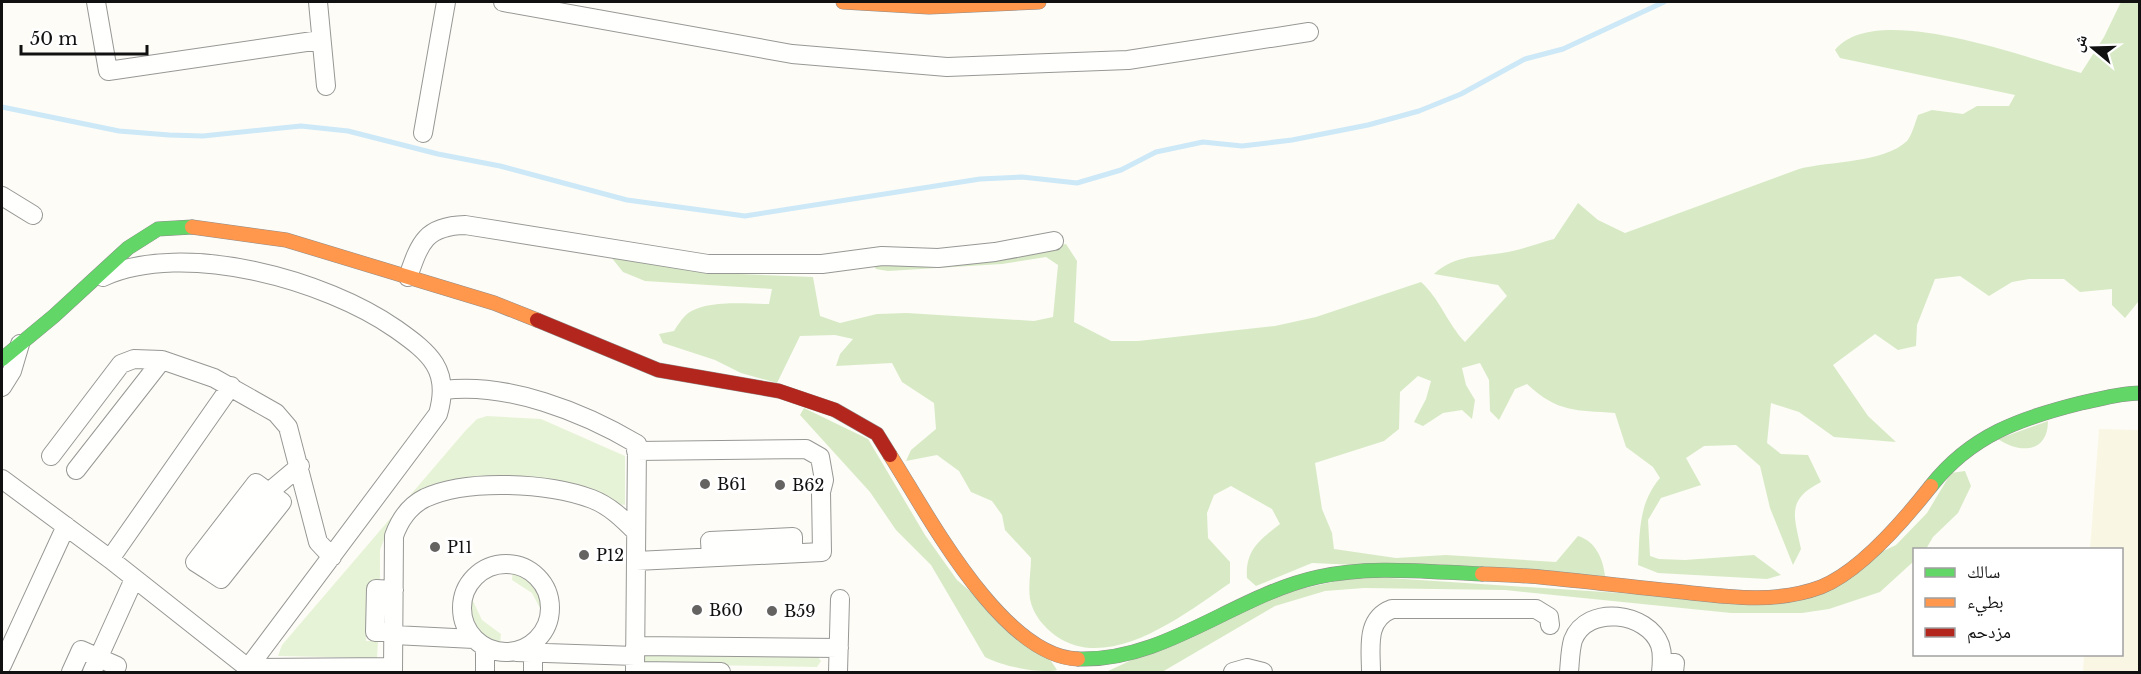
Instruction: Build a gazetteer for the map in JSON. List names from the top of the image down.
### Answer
{
  "places": [
    "B61",
    "B62",
    "P11",
    "P12",
    "B60",
    "B59"
  ],
  "legend": ["سالك", "بطيء", "مزدحم"],
  "scale_bar": "50 m",
  "north": "left"
}
